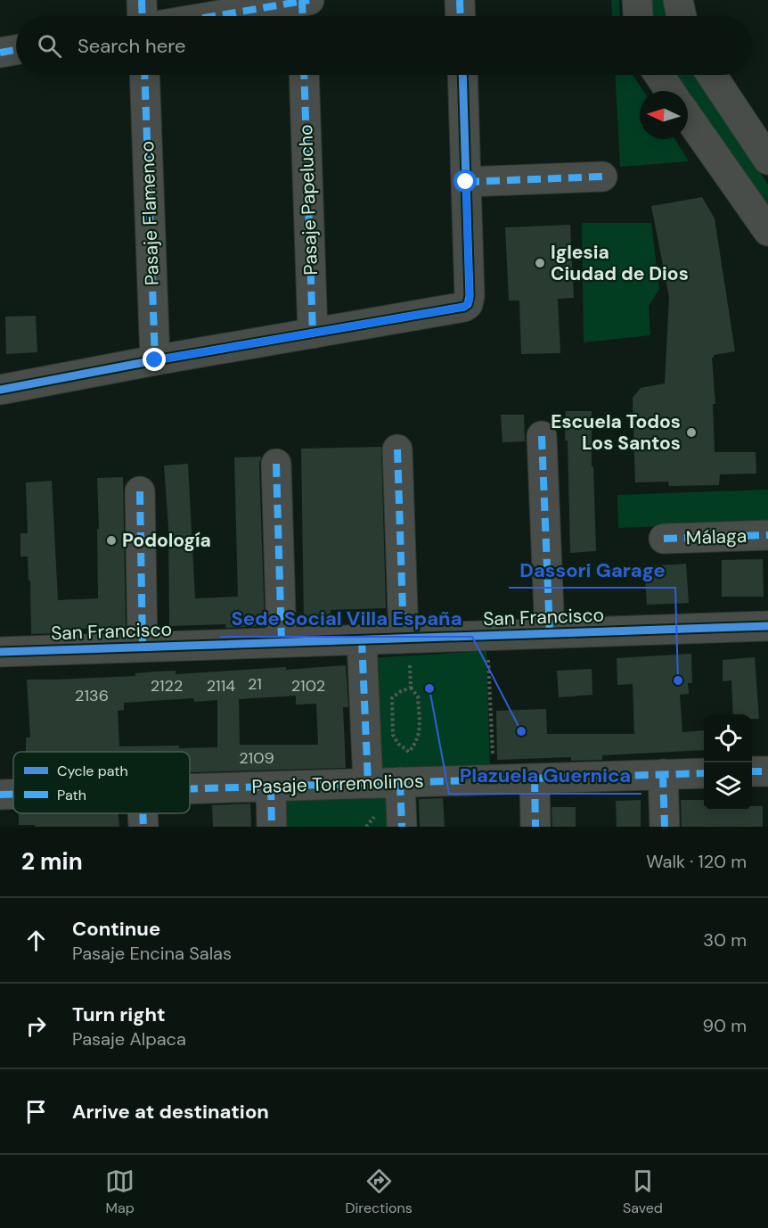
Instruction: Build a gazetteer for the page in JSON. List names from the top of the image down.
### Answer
{
  "streets": {
    "street": [
      "Pasaje Papelucho",
      "Pasaje Flamenco",
      "Málaga",
      "San Francisco",
      "Pasaje Torremolinos"
    ]
  },
  "places": [
    "Iglesia Ciudad de Dios",
    "Escuela Todos Los Santos",
    "Podología",
    "Dassori Garage",
    "Plazuela Guernica",
    "Sede Social Villa España"
  ],
  "house_numbers": [
    "21",
    "2122",
    "2114",
    "2102",
    "2136",
    "2109"
  ],
  "legend": ["Cycle path", "Path"],
  "north": "left",
  "page": {
    "search": "Search here",
    "heading": ["2 min", "Walk · 120 m"],
    "list": [
      ["Continue", "Pasaje Encina Salas", "30 m"],
      ["Turn right", "Pasaje Alpaca", "90 m"],
      "Arrive at destination"
    ],
    "nav": ["Map", "Directions", "Saved"]
  }
}
